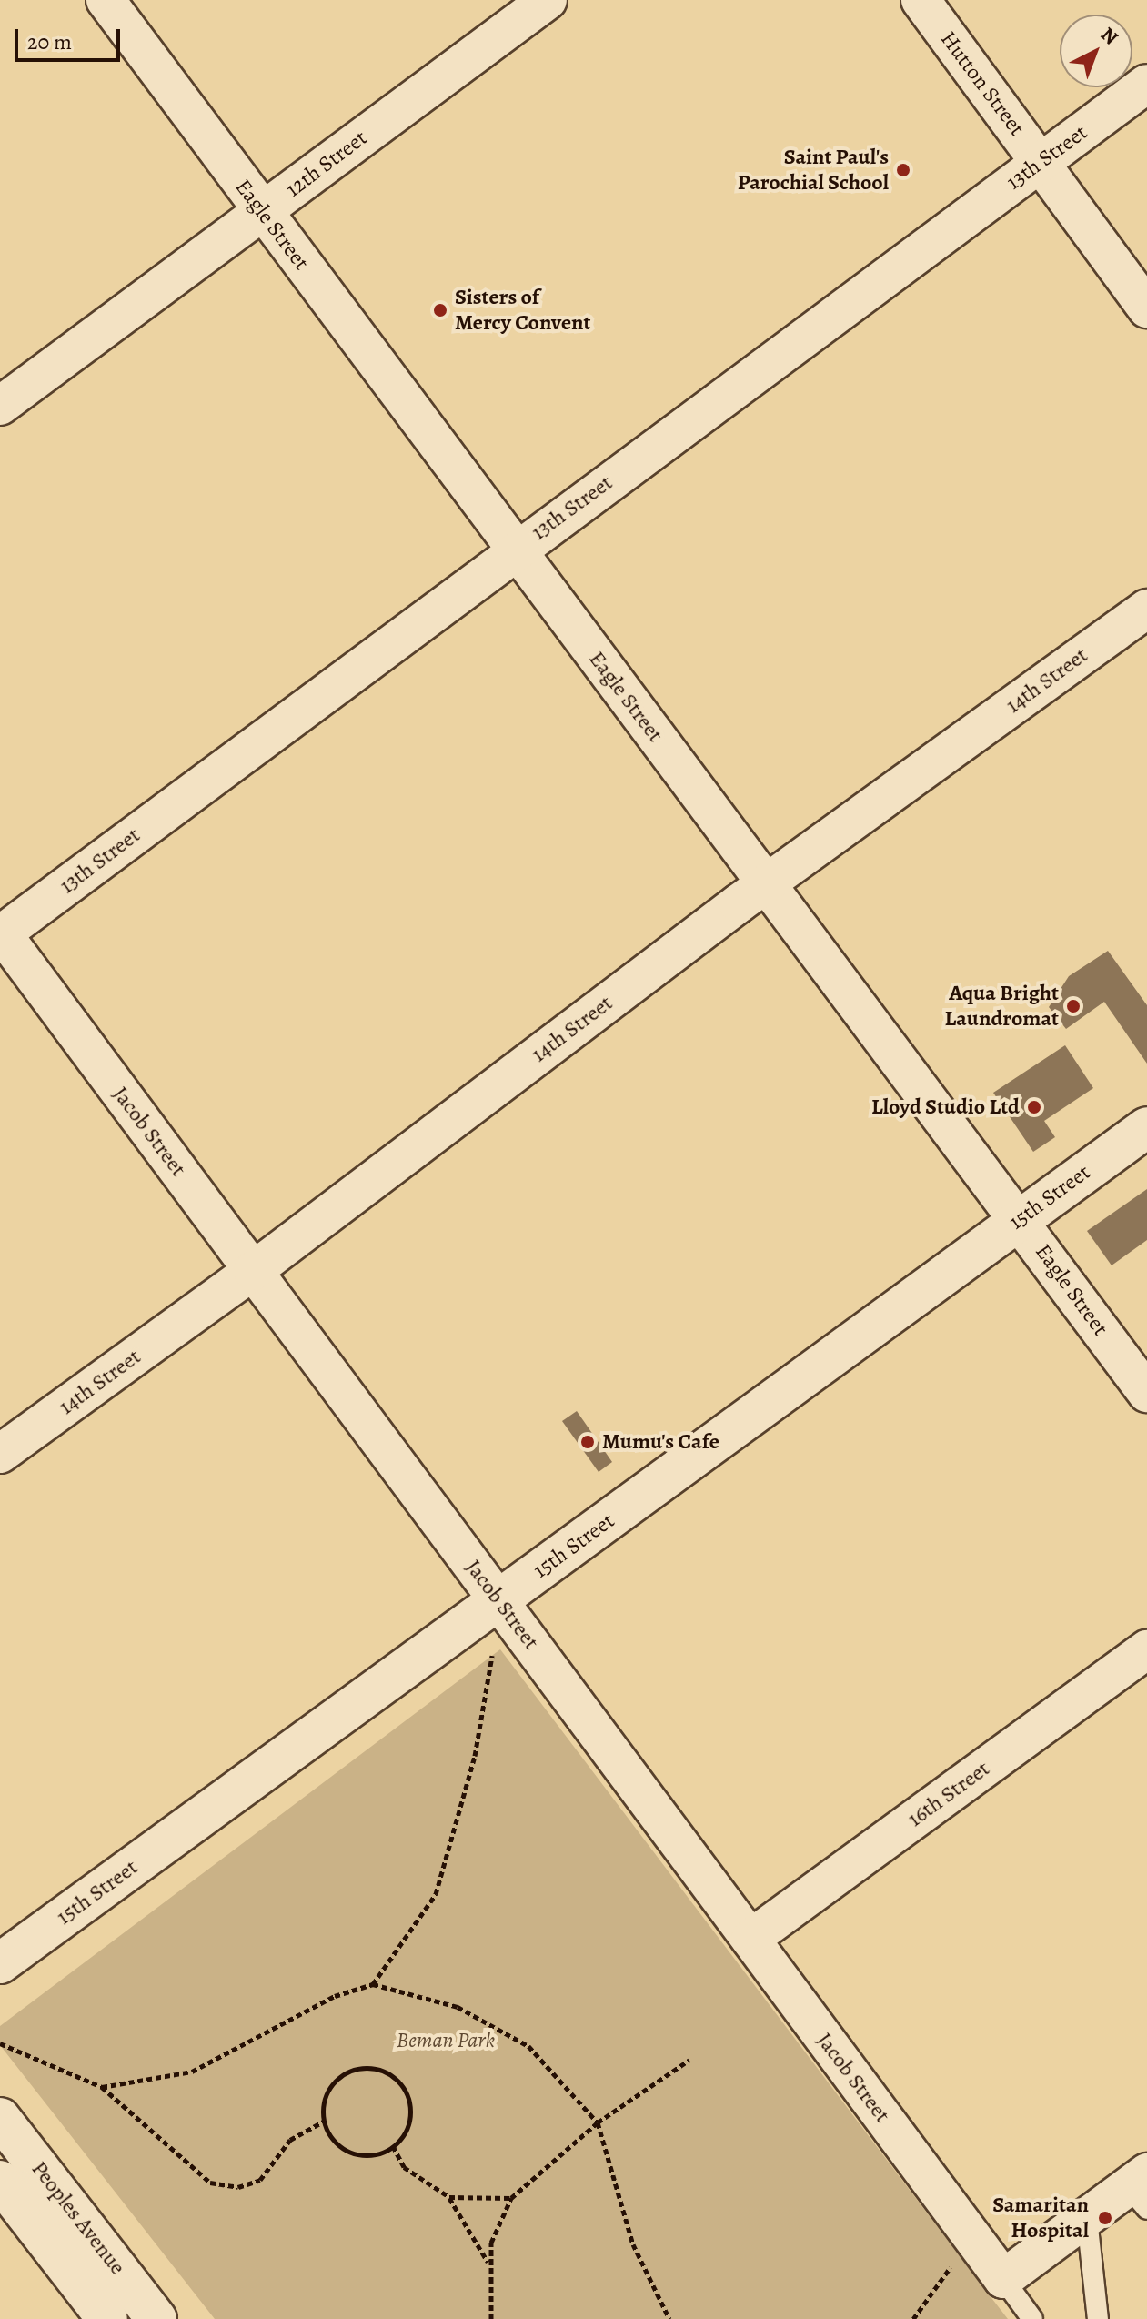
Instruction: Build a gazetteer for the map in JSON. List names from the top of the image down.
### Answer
{
  "streets": {
    "street": [
      "Hutton Street",
      "13th Street",
      "12th Street",
      "Eagle Street",
      "14th Street",
      "Jacob Street",
      "15th Street",
      "16th Street",
      "Peoples Avenue"
    ]
  },
  "crossings": [
    ["Hutton Street", "13th Street"],
    ["13th Street", "Eagle Street"],
    ["13th Street", "Jacob Street"],
    ["12th Street", "Eagle Street"],
    ["Eagle Street", "14th Street"],
    ["Eagle Street", "15th Street"],
    ["14th Street", "Jacob Street"],
    ["Jacob Street", "15th Street"],
    ["Jacob Street", "16th Street"]
  ],
  "parks": ["Beman Park"],
  "places": [
    "Saint Paul's Parochial School",
    "Sisters of Mercy Convent",
    "Aqua Bright Laundromat",
    "Lloyd Studio Ltd",
    "Mumu's Cafe",
    "Samaritan Hospital"
  ],
  "scale_bar": "20 m",
  "north": "top right"
}
